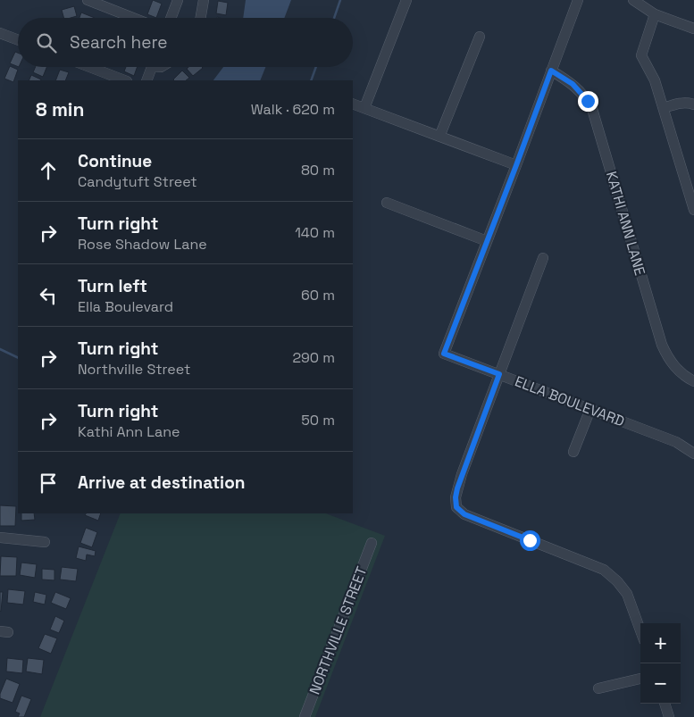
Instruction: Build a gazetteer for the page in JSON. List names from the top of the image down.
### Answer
{
  "streets": {
    "street": ["KATHI ANN LANE", "ELLA BOULEVARD", "NORTHVILLE STREET"]
  },
  "page": {
    "search": "Search here",
    "heading": ["8 min", "Walk · 620 m"],
    "list": [
      ["Continue", "Candytuft Street", "80 m"],
      ["Turn right", "Rose Shadow Lane", "140 m"],
      ["Turn left", "Ella Boulevard", "60 m"],
      ["Turn right", "Northville Street", "290 m"],
      ["Turn right", "Kathi Ann Lane", "50 m"],
      "Arrive at destination"
    ],
    "map_buttons": ["+", "−"]
  }
}
